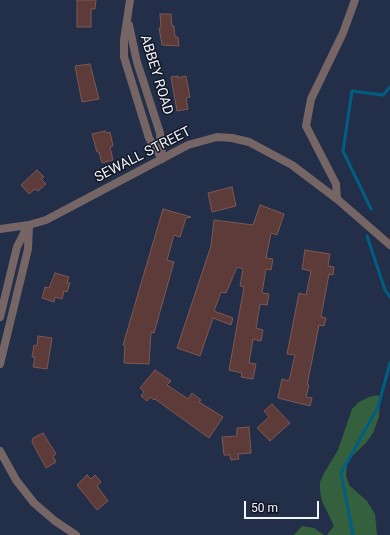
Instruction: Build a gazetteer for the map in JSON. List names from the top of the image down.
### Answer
{
  "streets": {
    "street": ["ABBEY ROAD", "SEWALL STREET"]
  },
  "crossings": [
    ["ABBEY ROAD", "SEWALL STREET"]
  ],
  "scale_bar": "50 m"
}
